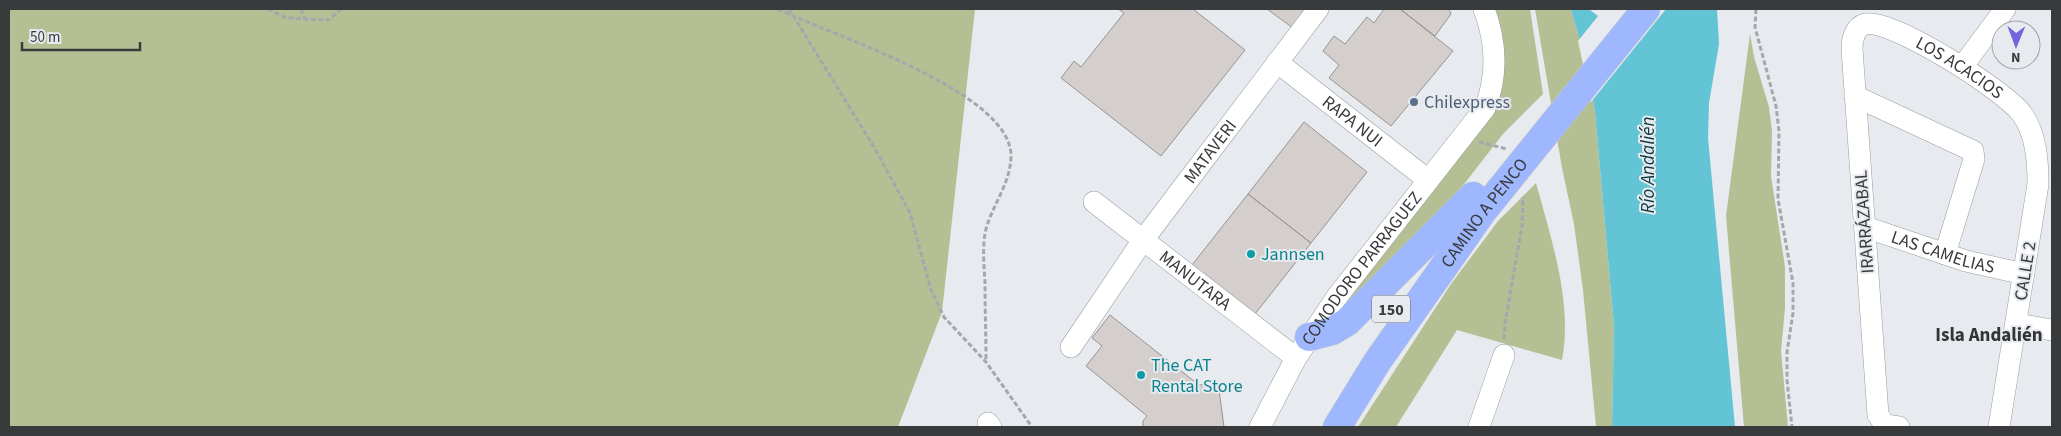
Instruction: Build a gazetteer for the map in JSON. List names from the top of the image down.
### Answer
{
  "streets": {
    "highway": ["CAMINO A PENCO", "150"],
    "street": [
      "LOS ACACIOS",
      "RAPA NUI",
      "MATAVERI",
      "IRARRÁZABAL",
      "LAS CAMELIAS",
      "COMODORO PARRAGUEZ",
      "CALLE 2",
      "MANUTARA"
    ]
  },
  "crossings": [
    ["LOS ACACIOS", "IRARRÁZABAL"],
    ["LOS ACACIOS", "CALLE 2"],
    ["RAPA NUI", "MATAVERI"],
    ["RAPA NUI", "COMODORO PARRAGUEZ"],
    ["MATAVERI", "MANUTARA"],
    ["IRARRÁZABAL", "LAS CAMELIAS"],
    ["LAS CAMELIAS", "CALLE 2"],
    ["COMODORO PARRAGUEZ", "MANUTARA"]
  ],
  "districts": ["Isla Andalién"],
  "water": ["Río Andalién"],
  "places": ["Chilexpress", "Jannsen", "The CAT Rental Store"],
  "scale_bar": "50 m",
  "north": "bottom"
}
